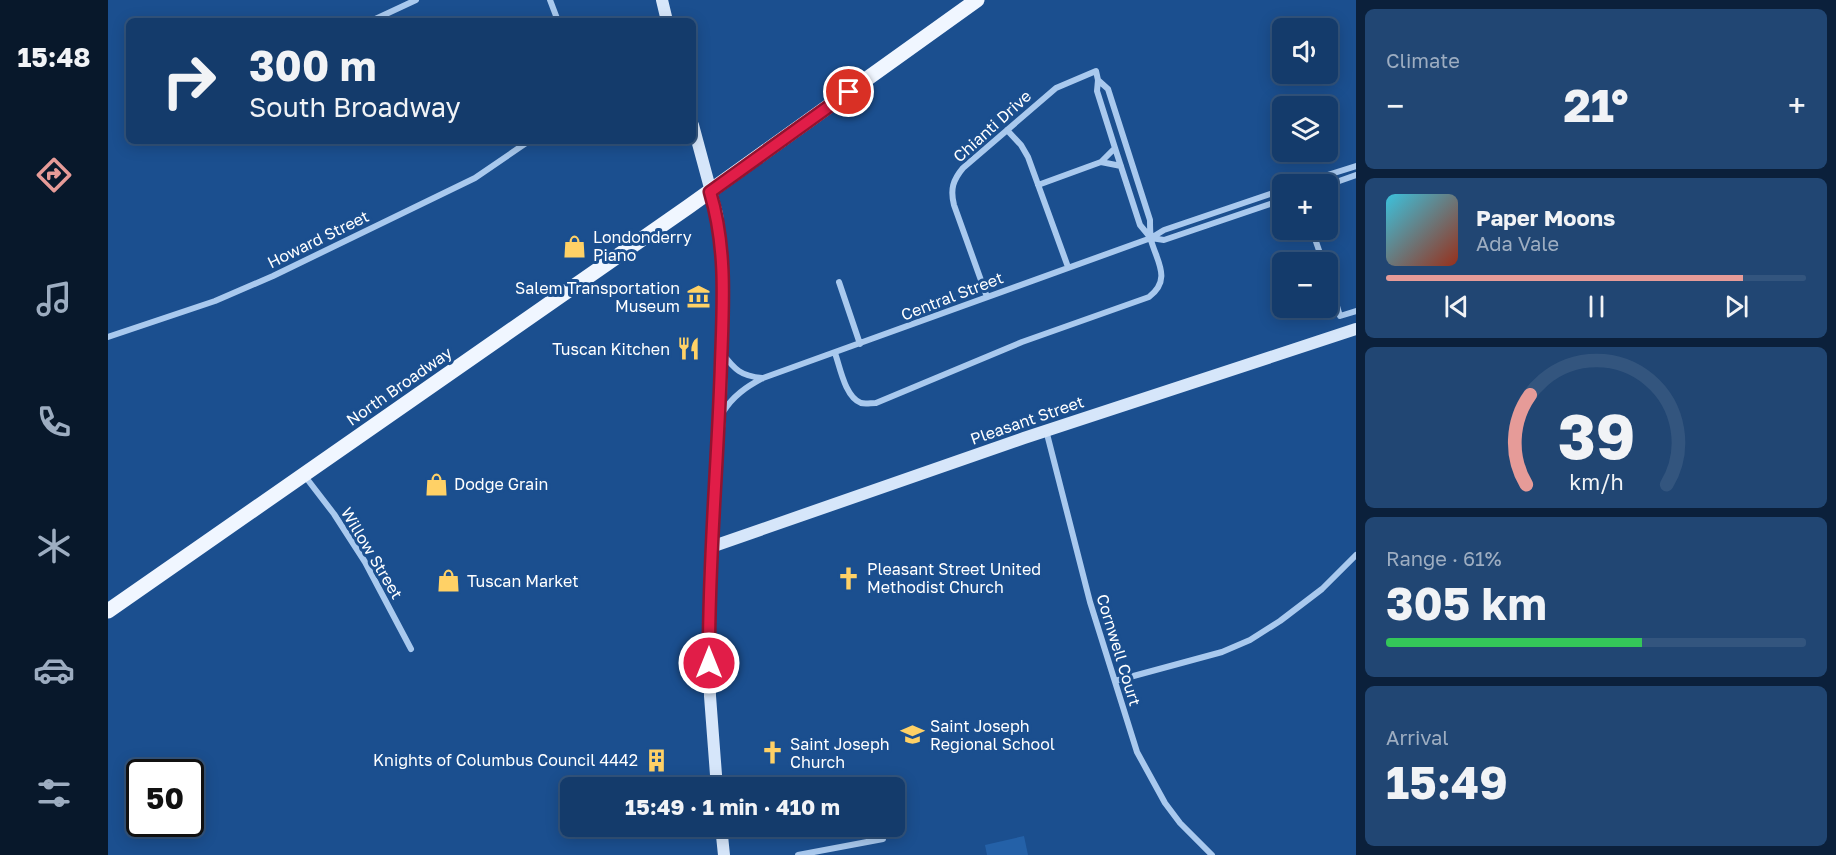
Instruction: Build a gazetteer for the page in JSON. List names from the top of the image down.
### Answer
{
  "streets": {
    "main road": ["North Broadway", "Pleasant Street"],
    "street": [
      "Chianti Drive",
      "Howard Street",
      "Central Street",
      "Willow Street",
      "Cornwell Court"
    ]
  },
  "crossings": [
    ["Chianti Drive", "Central Street"],
    ["North Broadway", "Willow Street"],
    ["Pleasant Street", "Cornwell Court"]
  ],
  "places": {
    "shop": ["Londonderry Piano", "Dodge Grain", "Tuscan Market"],
    "museum": ["Salem Transportation Museum"],
    "restaurant": ["Tuscan Kitchen"],
    "church": ["Pleasant Street United Methodist Church", "Saint Joseph Church"],
    "school or university": ["Saint Joseph Regional School"],
    "building": ["Knights of Columbus Council 4442"]
  },
  "page": {
    "tabs": "15:48",
    "tile": [
      "Climate",
      ["Range · 61%", "305 km"],
      ["Arrival", "15:49"]
    ],
    "map_buttons": ["+", "−"],
    "turn": ["300 m", "South Broadway"],
    "heat": ["−", "21°", "+"],
    "song": ["Paper Moons", "Ada Vale"],
    "limit": "50",
    "trip": "15:49 · 1 min · 410 m",
    "gauge": ["39", "km/h"]
  }
}
